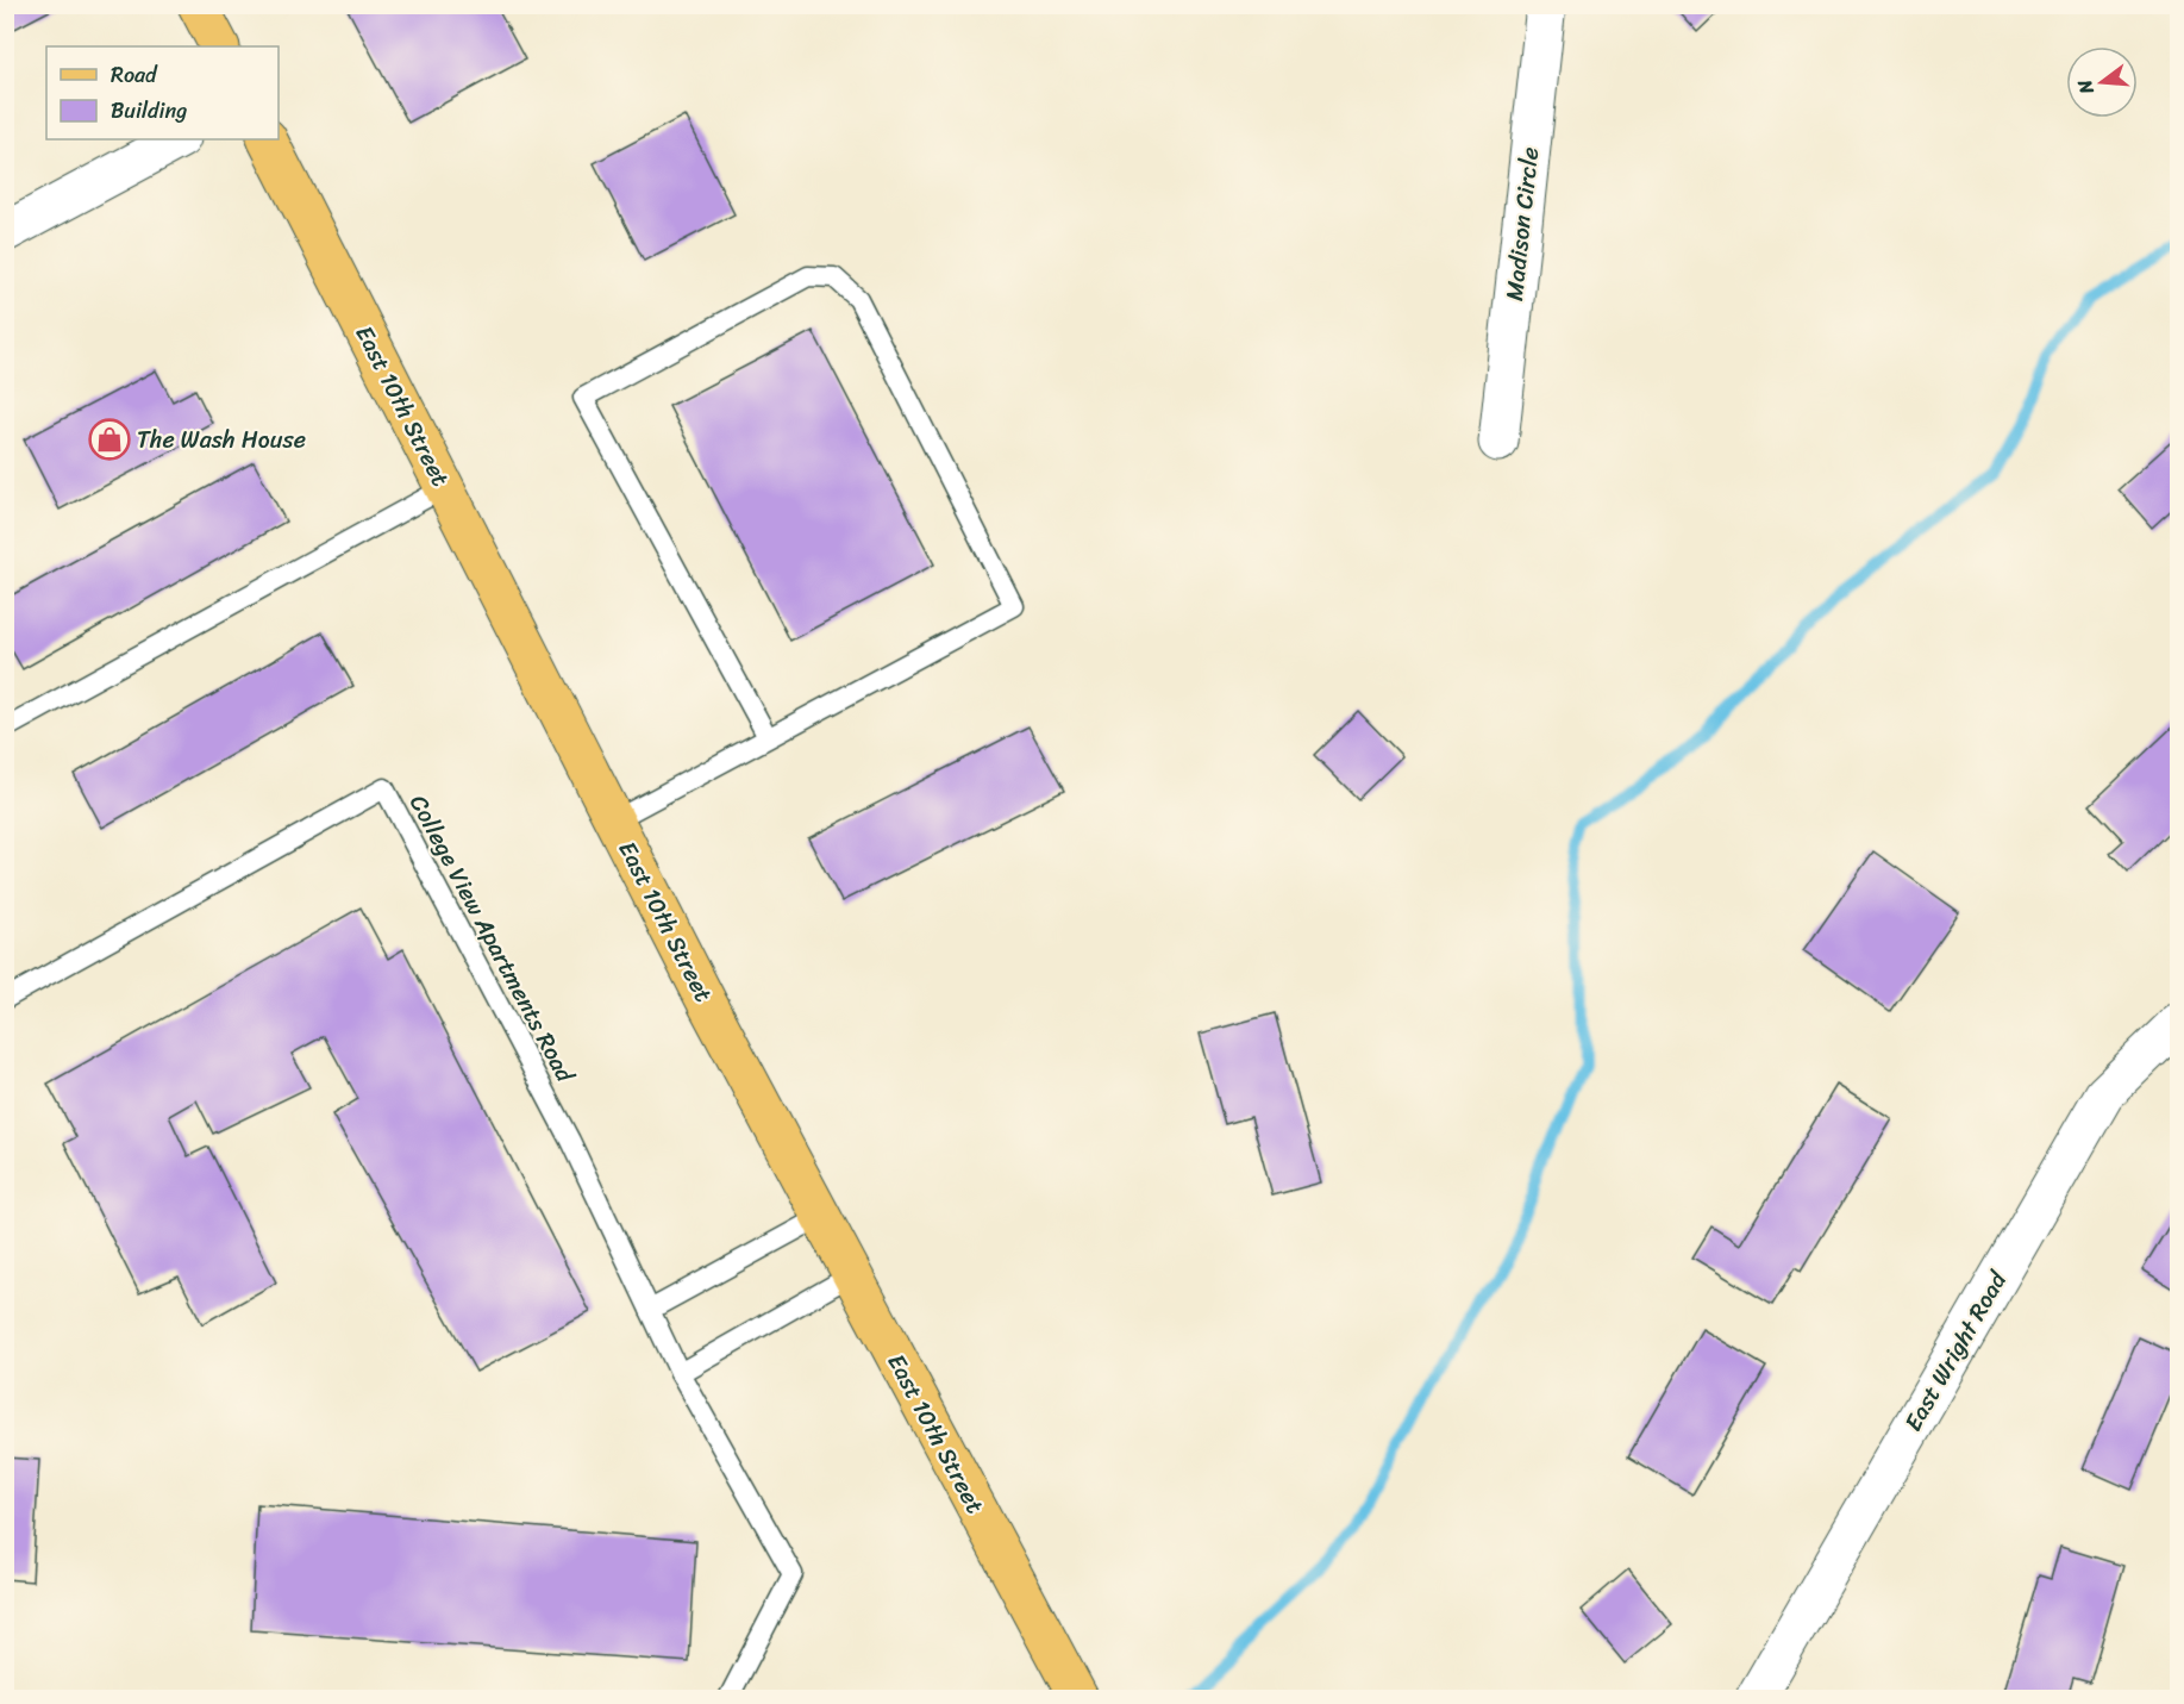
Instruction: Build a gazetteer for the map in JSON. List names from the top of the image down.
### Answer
{
  "streets": {
    "main road": ["East 10th Street"],
    "street": ["Madison Circle", "East Wright Road"],
    "lane": ["College View Apartments Road"]
  },
  "places": {
    "shop": ["The Wash House"]
  },
  "legend": ["Road", "Building"],
  "north": "left"
}
